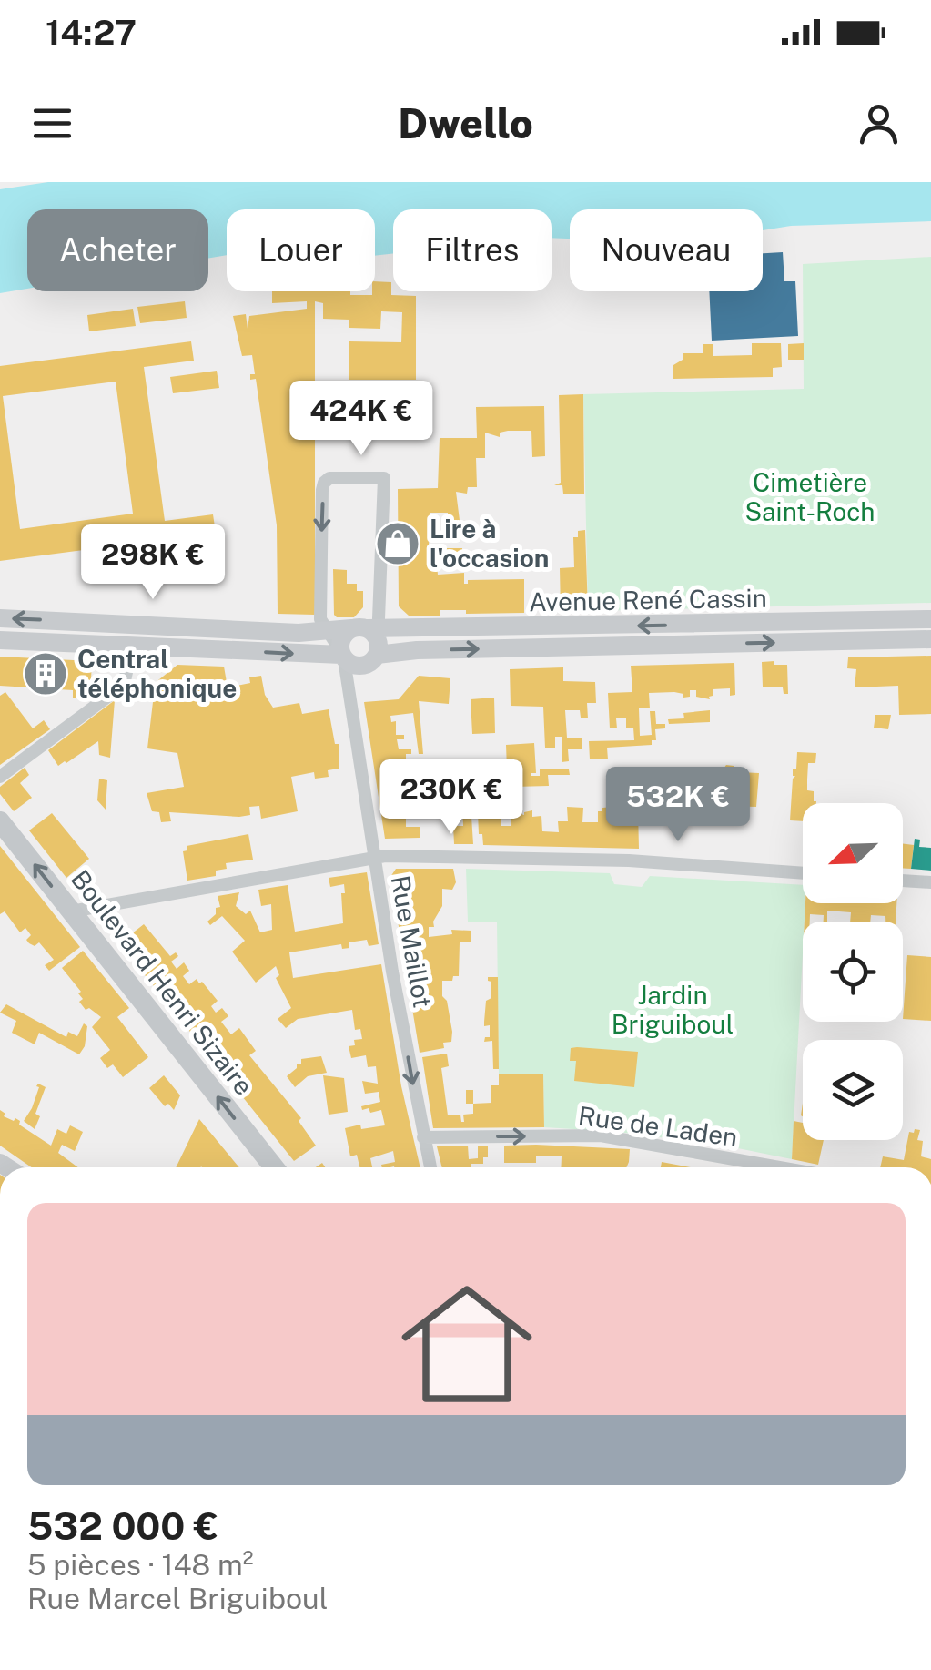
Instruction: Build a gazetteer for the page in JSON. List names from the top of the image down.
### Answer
{
  "streets": {
    "main road": ["Avenue René Cassin", "Boulevard Henri Sizaire"],
    "street": ["Rue Maillot", "Rue de Laden"]
  },
  "crossings": [
    ["Avenue René Cassin", "Rue Maillot"],
    ["Rue Maillot", "Rue de Laden"]
  ],
  "one_way": ["Rue Maillot", "Boulevard Henri Sizaire", "Rue de Laden"],
  "parks": ["Cimetière Saint-Roch", "Jardin Briguiboul"],
  "places": {
    "shop": ["Lire à l'occasion"],
    "building": ["Central téléphonique"]
  },
  "north": "bottom left",
  "page": {
    "status": "14:27",
    "header": "Dwello",
    "chip": [
      "Acheter",
      "Louer",
      "Filtres",
      "Nouveau"
    ],
    "price": [
      "424K €",
      "298K €",
      "230K €",
      "532K €"
    ],
    "list": [
      {
        "name": "532 000 €",
        "note": "5 pièces · 148 m² · Rue Marcel Briguiboul"
      }
    ]
  }
}
